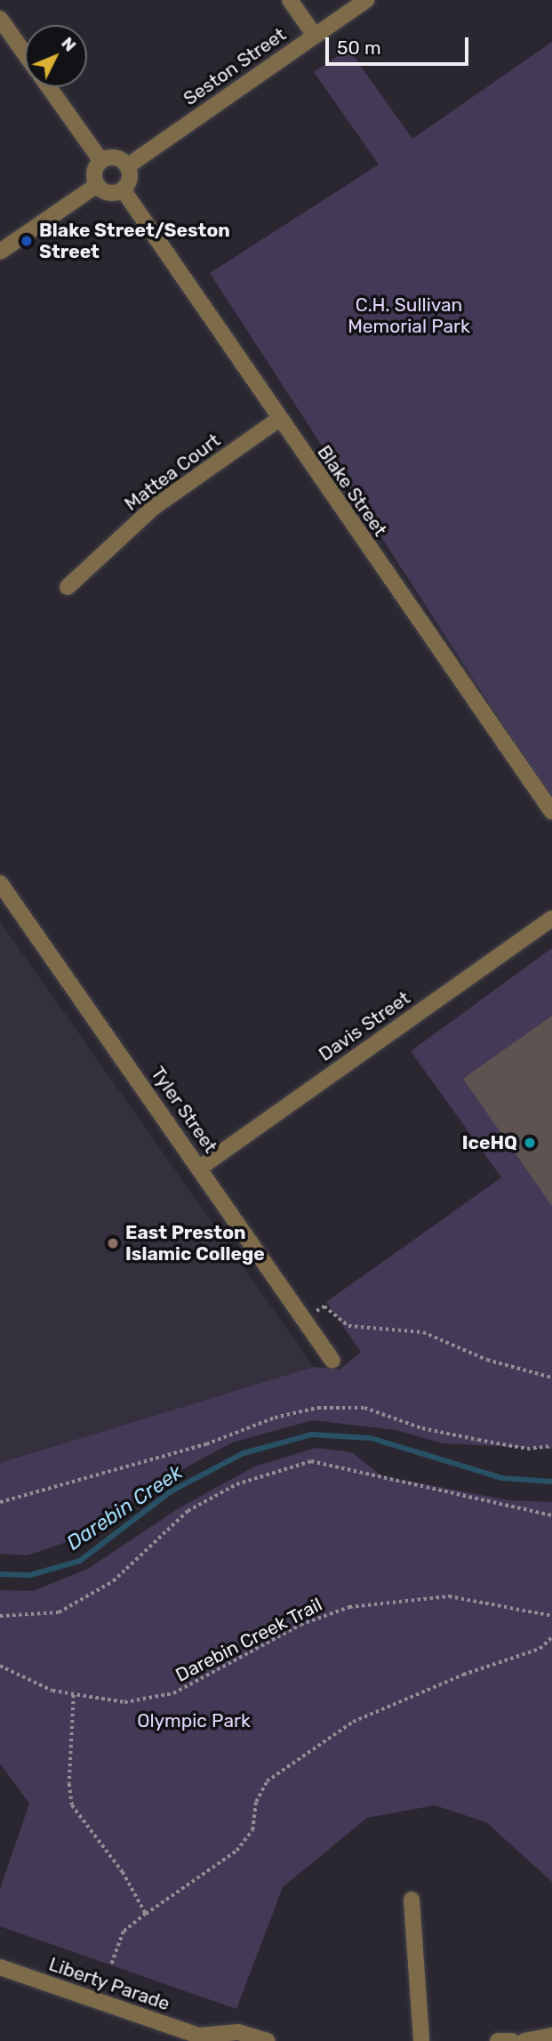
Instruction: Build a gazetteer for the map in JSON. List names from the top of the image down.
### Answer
{
  "streets": {
    "street": [
      "Seston Street",
      "Mattea Court",
      "Blake Street",
      "Davis Street",
      "Tyler Street",
      "Liberty Parade"
    ],
    "path": ["Darebin Creek Trail"]
  },
  "crossings": [
    ["Seston Street", "Blake Street"],
    ["Mattea Court", "Blake Street"],
    ["Davis Street", "Tyler Street"]
  ],
  "water": ["Darebin Creek"],
  "parks": ["C.H. Sullivan Memorial Park", "Olympic Park"],
  "places": ["Blake Street/Seston Street", "IceHQ", "East Preston Islamic College"],
  "scale_bar": "50 m",
  "north": "top right"
}
